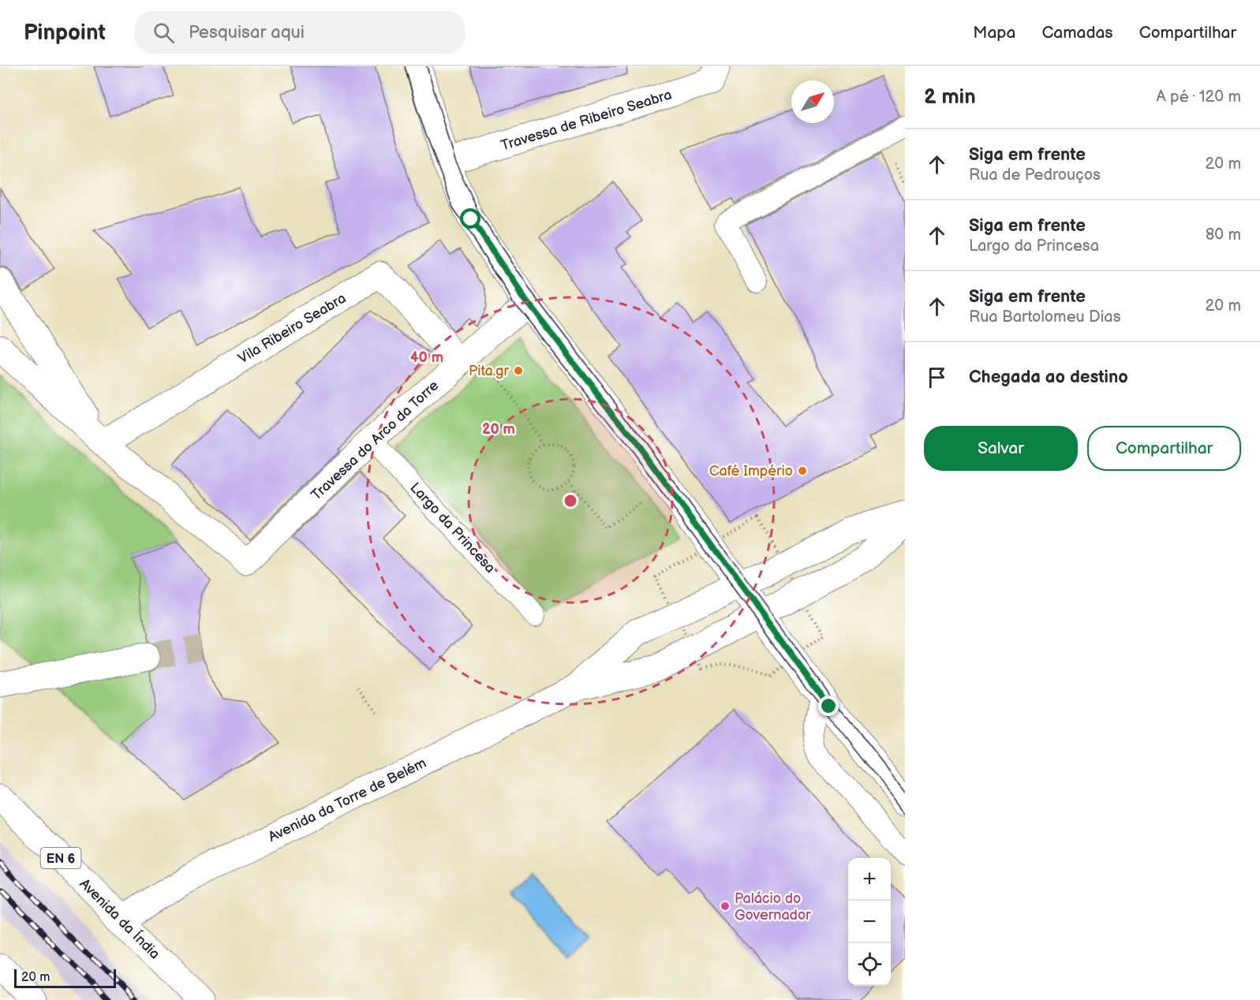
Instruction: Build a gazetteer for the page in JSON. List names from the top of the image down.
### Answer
{
  "streets": {
    "street": [
      "Travessa de Ribeiro Seabra",
      "Vila Ribeiro Seabra",
      "Travessa do Arco da Torre",
      "Avenida da Torre de Belém",
      "EN 6",
      "Avenida da Índia"
    ],
    "lane": ["Largo da Princesa"]
  },
  "crossings": [
    ["Vila Ribeiro Seabra", "Travessa do Arco da Torre"],
    ["Travessa do Arco da Torre", "Largo da Princesa"],
    ["Avenida da Torre de Belém", "Avenida da Índia"]
  ],
  "places": ["Pita.gr", "Café Império", "Palácio do Governador"],
  "scale_bar": "20 m",
  "north": "top right",
  "page": {
    "header": "Pinpoint",
    "search": "Pesquisar aqui",
    "nav": ["Mapa", "Camadas", "Compartilhar"],
    "heading": ["2 min", "A pé · 120 m"],
    "list": [
      ["Siga em frente", "Rua de Pedrouços", "20 m"],
      ["Siga em frente", "Largo da Princesa", "80 m"],
      ["Siga em frente", "Rua Bartolomeu Dias", "20 m"],
      "Chegada ao destino"
    ],
    "buttons": ["Salvar", "Compartilhar"],
    "map_buttons": ["+", "−"],
    "scale": "20 m"
  },
  "rings": ["40 m", "20 m"]
}
